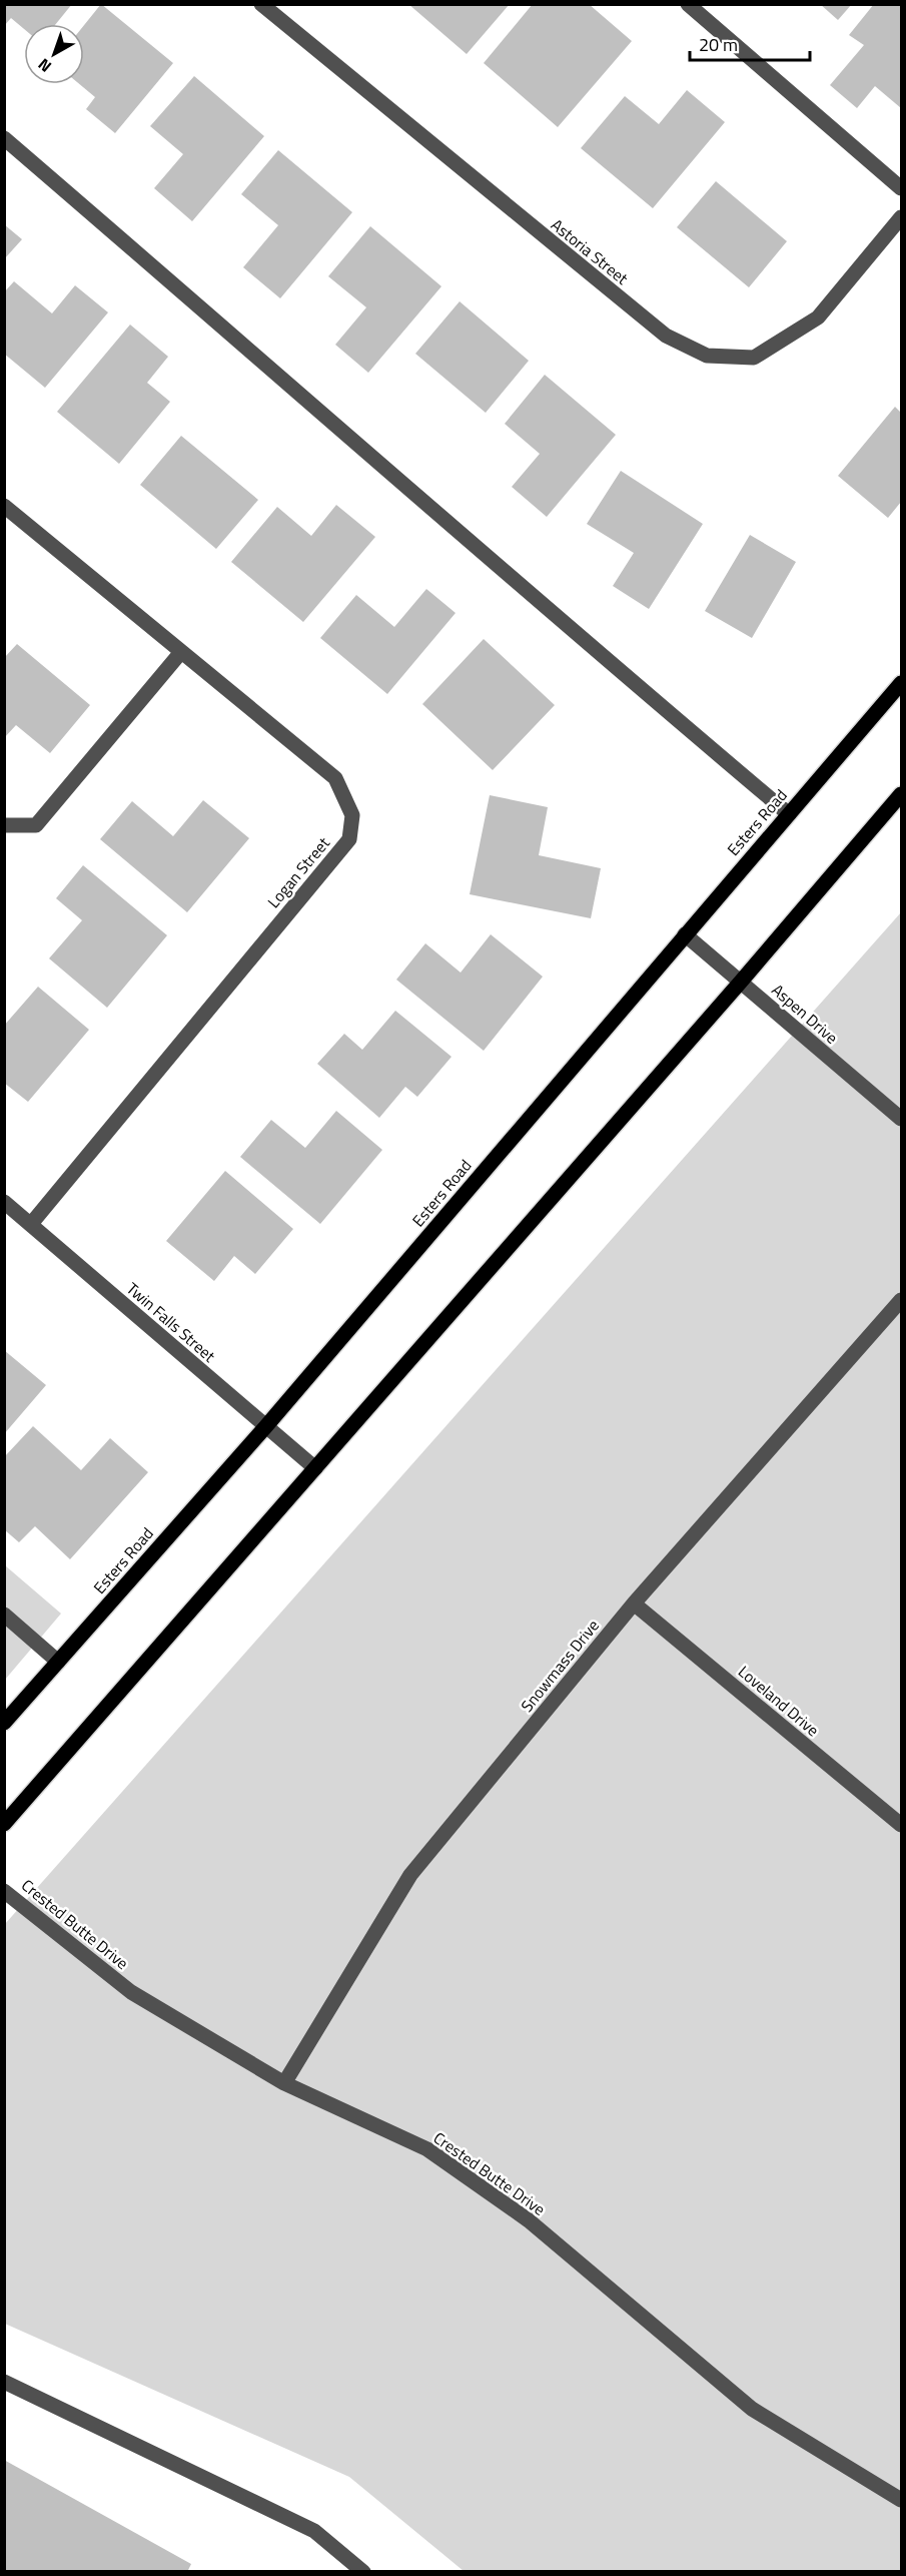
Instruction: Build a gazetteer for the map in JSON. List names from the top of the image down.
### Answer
{
  "streets": {
    "main road": ["Esters Road"],
    "street": [
      "Astoria Street",
      "Logan Street",
      "Aspen Drive",
      "Twin Falls Street",
      "Snowmass Drive",
      "Loveland Drive",
      "Crested Butte Drive"
    ]
  },
  "crossings": [
    ["Esters Road", "Aspen Drive"],
    ["Esters Road", "Twin Falls Street"],
    ["Logan Street", "Twin Falls Street"],
    ["Snowmass Drive", "Loveland Drive"],
    ["Snowmass Drive", "Crested Butte Drive"]
  ],
  "scale_bar": "20 m",
  "north": "bottom left"
}
